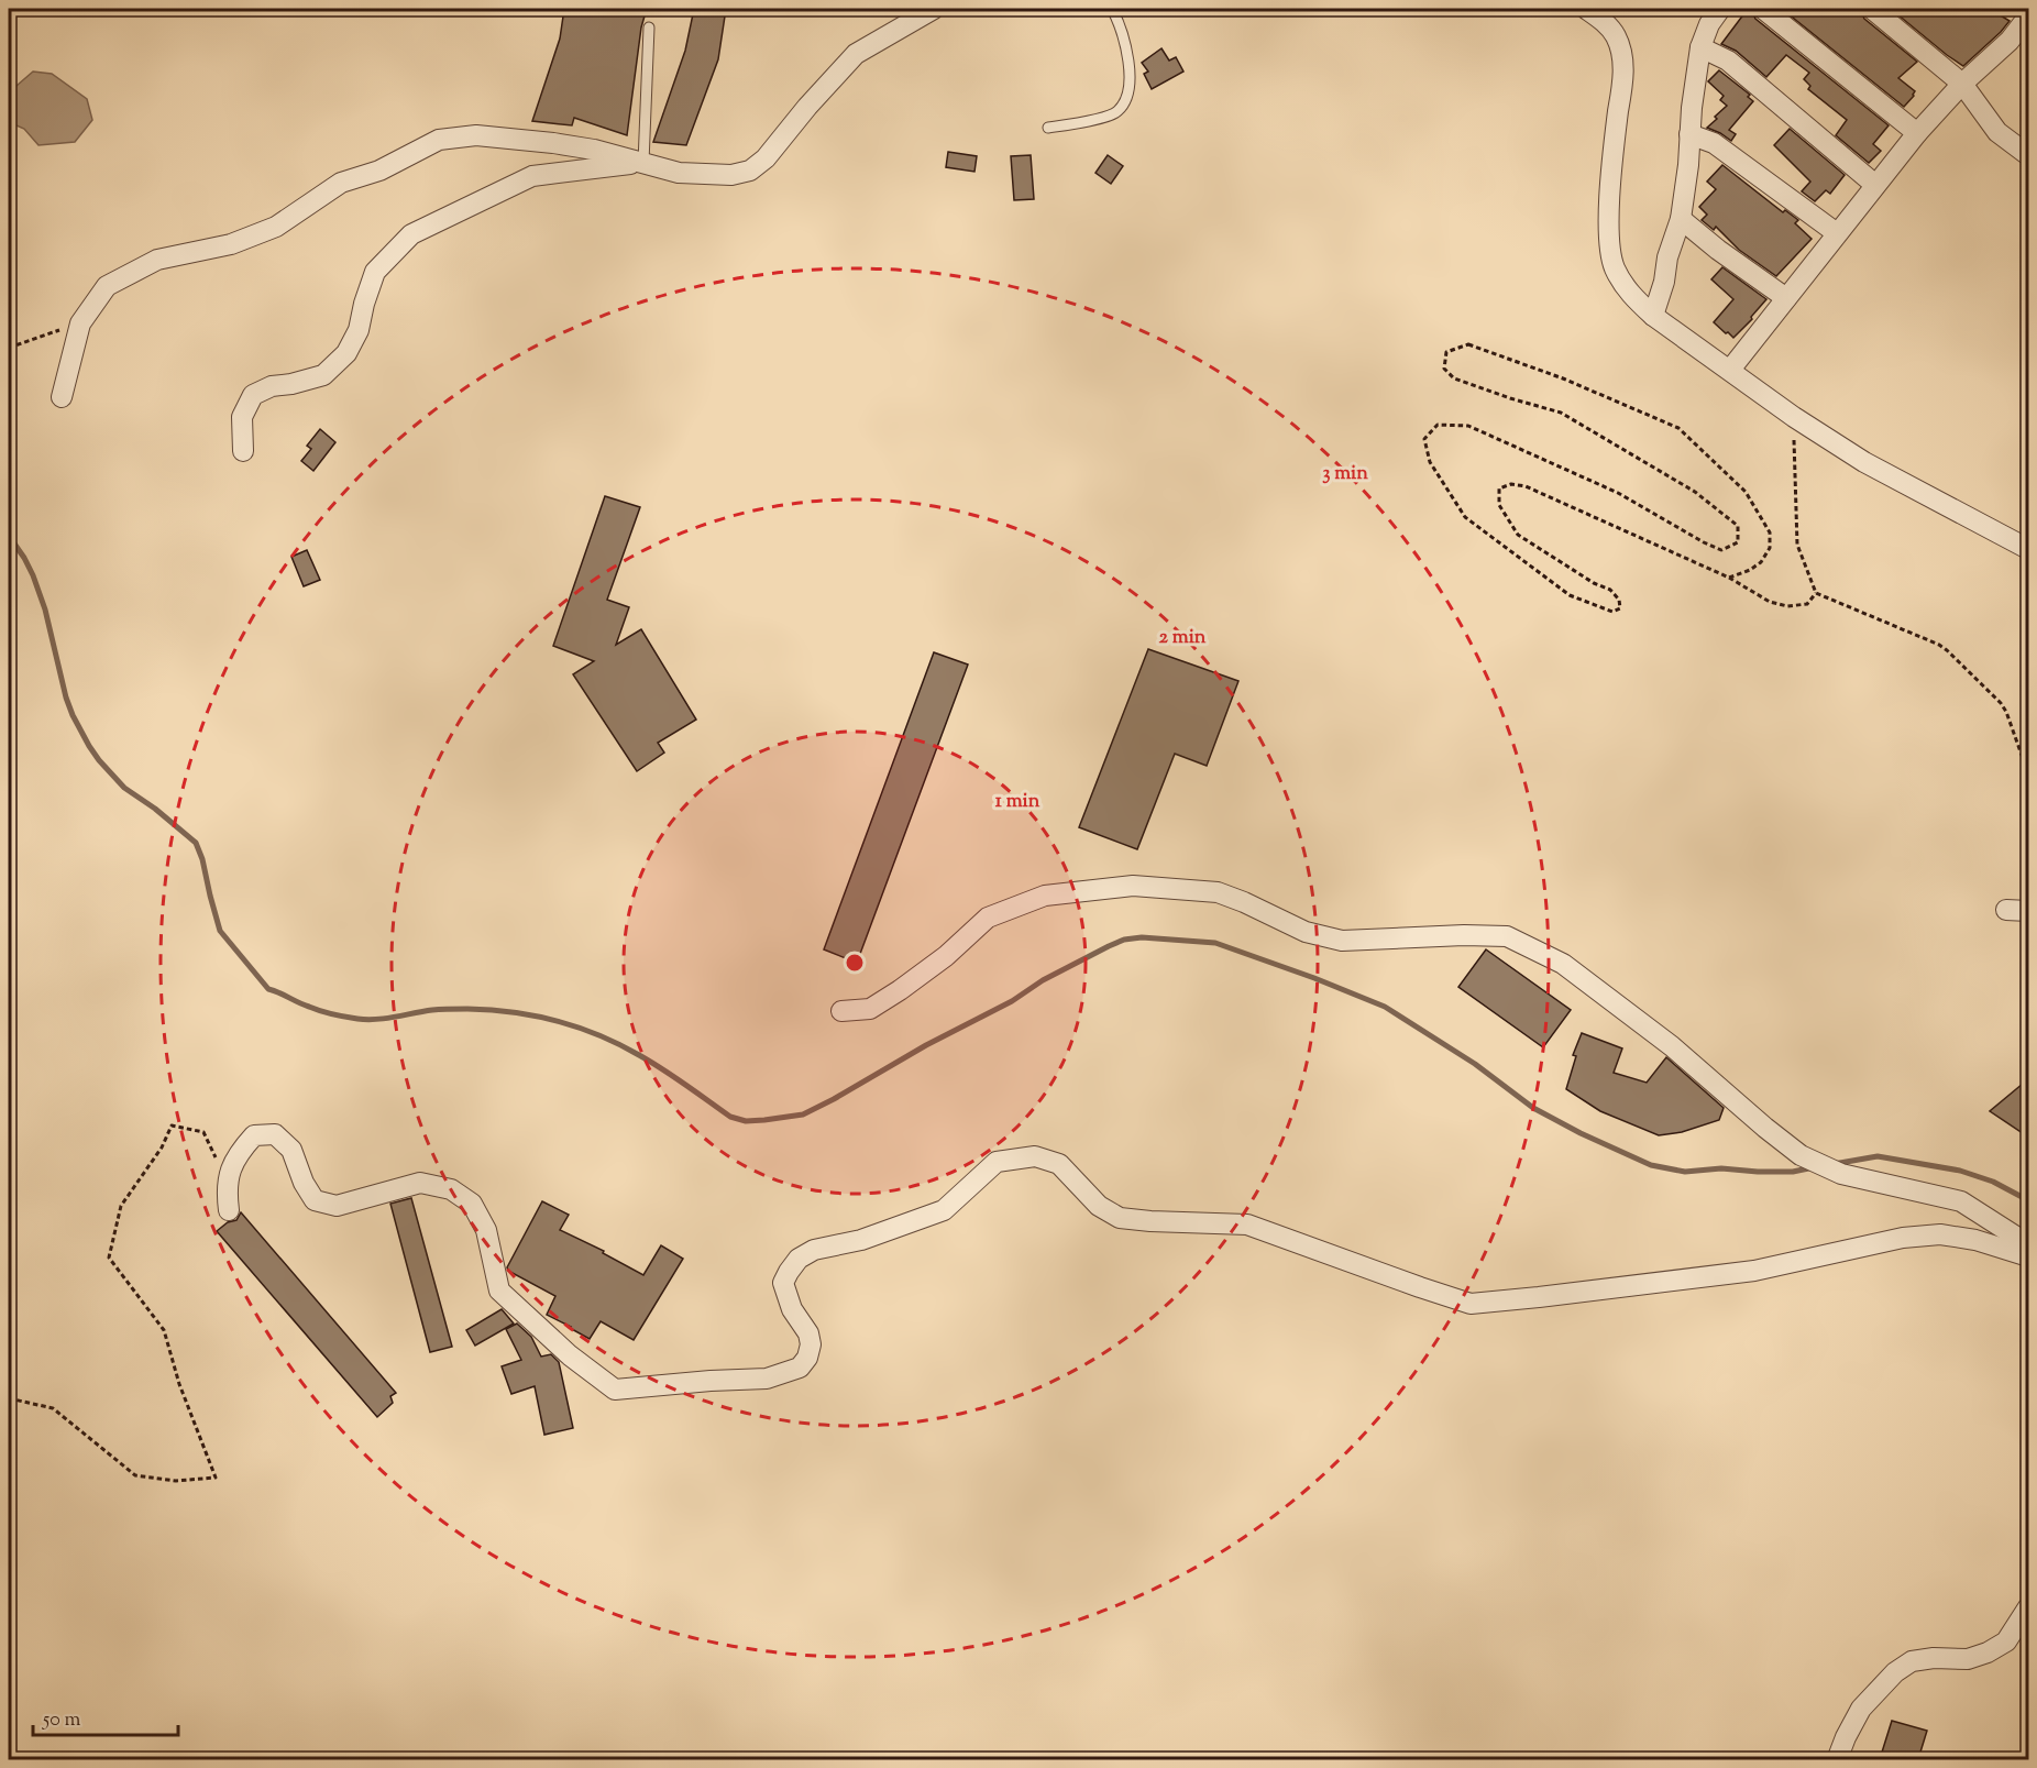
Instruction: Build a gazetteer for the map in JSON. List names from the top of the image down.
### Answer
{
  "scale_bar": "50 m",
  "rings": ["3 min", "2 min", "1 min"]
}
